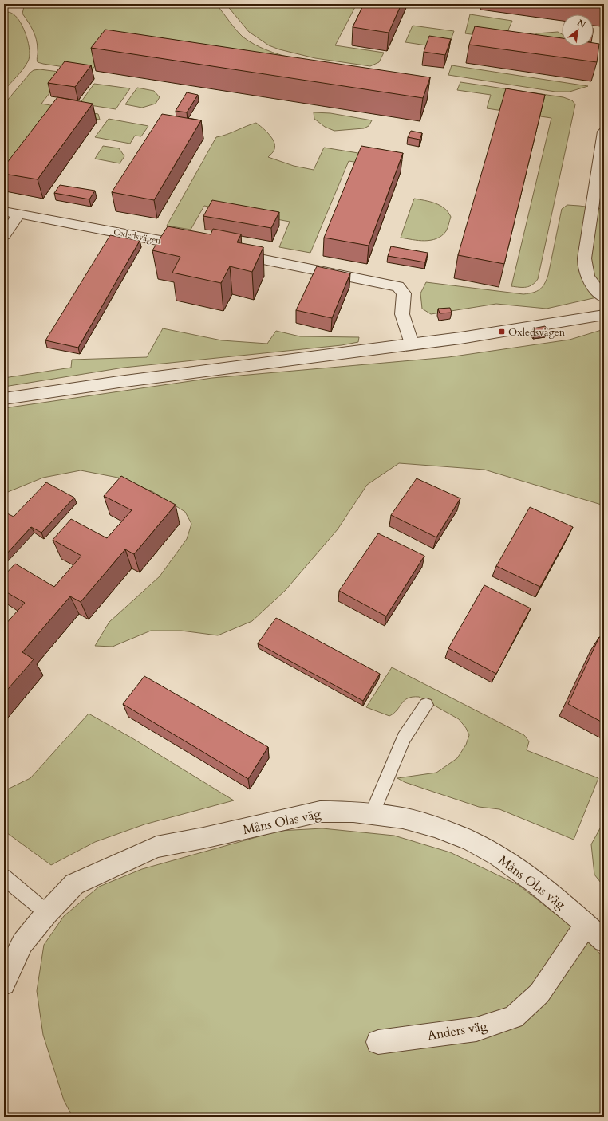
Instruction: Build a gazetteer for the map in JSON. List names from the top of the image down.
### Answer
{
  "streets": {
    "street": ["Oxledsvägen", "Måns Olas väg", "Anders väg"]
  },
  "crossings": [
    ["Måns Olas väg", "Anders väg"]
  ],
  "places": {
    "transit": ["Oxledsvägen"]
  },
  "north": "top right"
}
